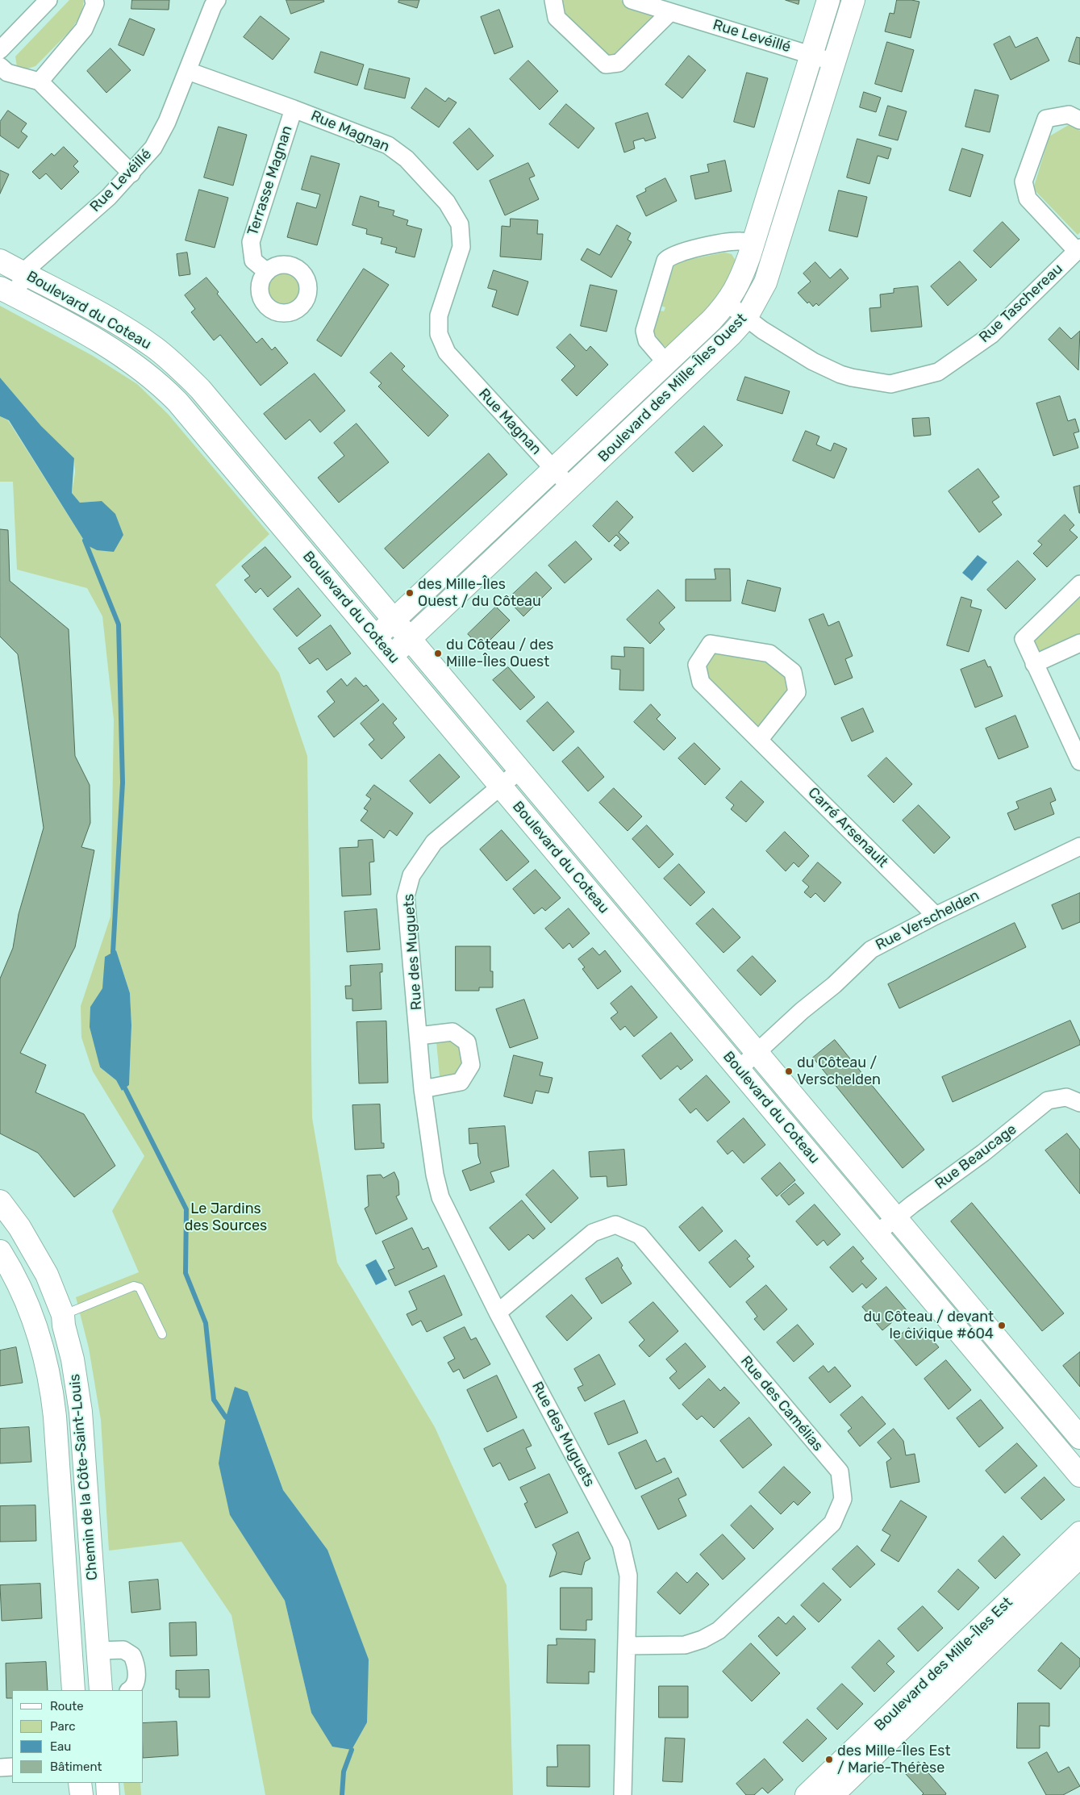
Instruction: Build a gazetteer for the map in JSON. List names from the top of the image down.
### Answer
{
  "streets": {
    "street": [
      "Rue Levéillé",
      "Rue Magnan",
      "Terrasse Magnan",
      "Rue Taschereau",
      "Boulevard du Coteau",
      "Boulevard des Mille-Îles Ouest",
      "Carré Arsenault",
      "Rue Verschelden",
      "Rue des Muguets",
      "Rue Beaucage",
      "Rue des Camélias",
      "Chemin de la Côte-Saint-Louis",
      "Boulevard des Mille-Îles Est"
    ]
  },
  "crossings": [
    ["Rue Levéillé", "Rue Magnan"],
    ["Rue Levéillé", "Boulevard du Coteau"],
    ["Rue Levéillé", "Boulevard des Mille-Îles Ouest"],
    ["Rue Magnan", "Terrasse Magnan"],
    ["Rue Magnan", "Boulevard des Mille-Îles Ouest"],
    ["Rue Taschereau", "Boulevard des Mille-Îles Ouest"],
    ["Boulevard du Coteau", "Boulevard des Mille-Îles Ouest"],
    ["Boulevard du Coteau", "Rue Verschelden"],
    ["Boulevard du Coteau", "Rue des Muguets"],
    ["Boulevard du Coteau", "Rue Beaucage"],
    ["Carré Arsenault", "Rue Verschelden"],
    ["Rue des Muguets", "Rue des Camélias"]
  ],
  "parks": ["Le Jardins des Sources"],
  "places": [
    "des Mille-Îles Ouest / du Côteau",
    "du Côteau / des Mille-Îles Ouest",
    "du Côteau / Verschelden",
    "du Côteau / devant le civique #604",
    "des Mille-Îles Est / Marie-Thérèse"
  ],
  "legend": [
    "Route",
    "Parc",
    "Eau",
    "Bâtiment"
  ]
}
